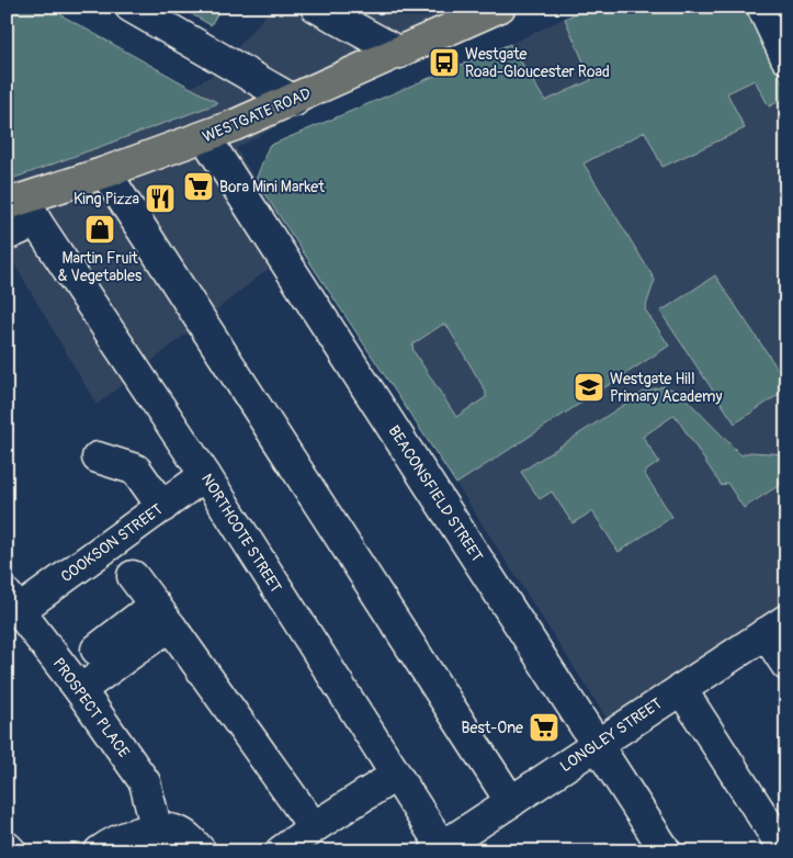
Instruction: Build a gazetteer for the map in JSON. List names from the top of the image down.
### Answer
{
  "streets": {
    "main road": ["WESTGATE ROAD"],
    "street": [
      "BEACONSFIELD STREET",
      "NORTHCOTE STREET",
      "COOKSON STREET",
      "PROSPECT PLACE",
      "LONGLEY STREET"
    ]
  },
  "crossings": [
    ["WESTGATE ROAD", "BEACONSFIELD STREET"],
    ["WESTGATE ROAD", "NORTHCOTE STREET"],
    ["BEACONSFIELD STREET", "LONGLEY STREET"],
    ["NORTHCOTE STREET", "COOKSON STREET"],
    ["NORTHCOTE STREET", "LONGLEY STREET"],
    ["COOKSON STREET", "PROSPECT PLACE"]
  ],
  "places": {
    "bus stop": ["Westgate Road-Gloucester Road"],
    "supermarket": ["Bora Mini Market", "Best-One"],
    "restaurant": ["King Pizza"],
    "shop": ["Martin Fruit & Vegetables"],
    "school or university": ["Westgate Hill Primary Academy"]
  }
}
